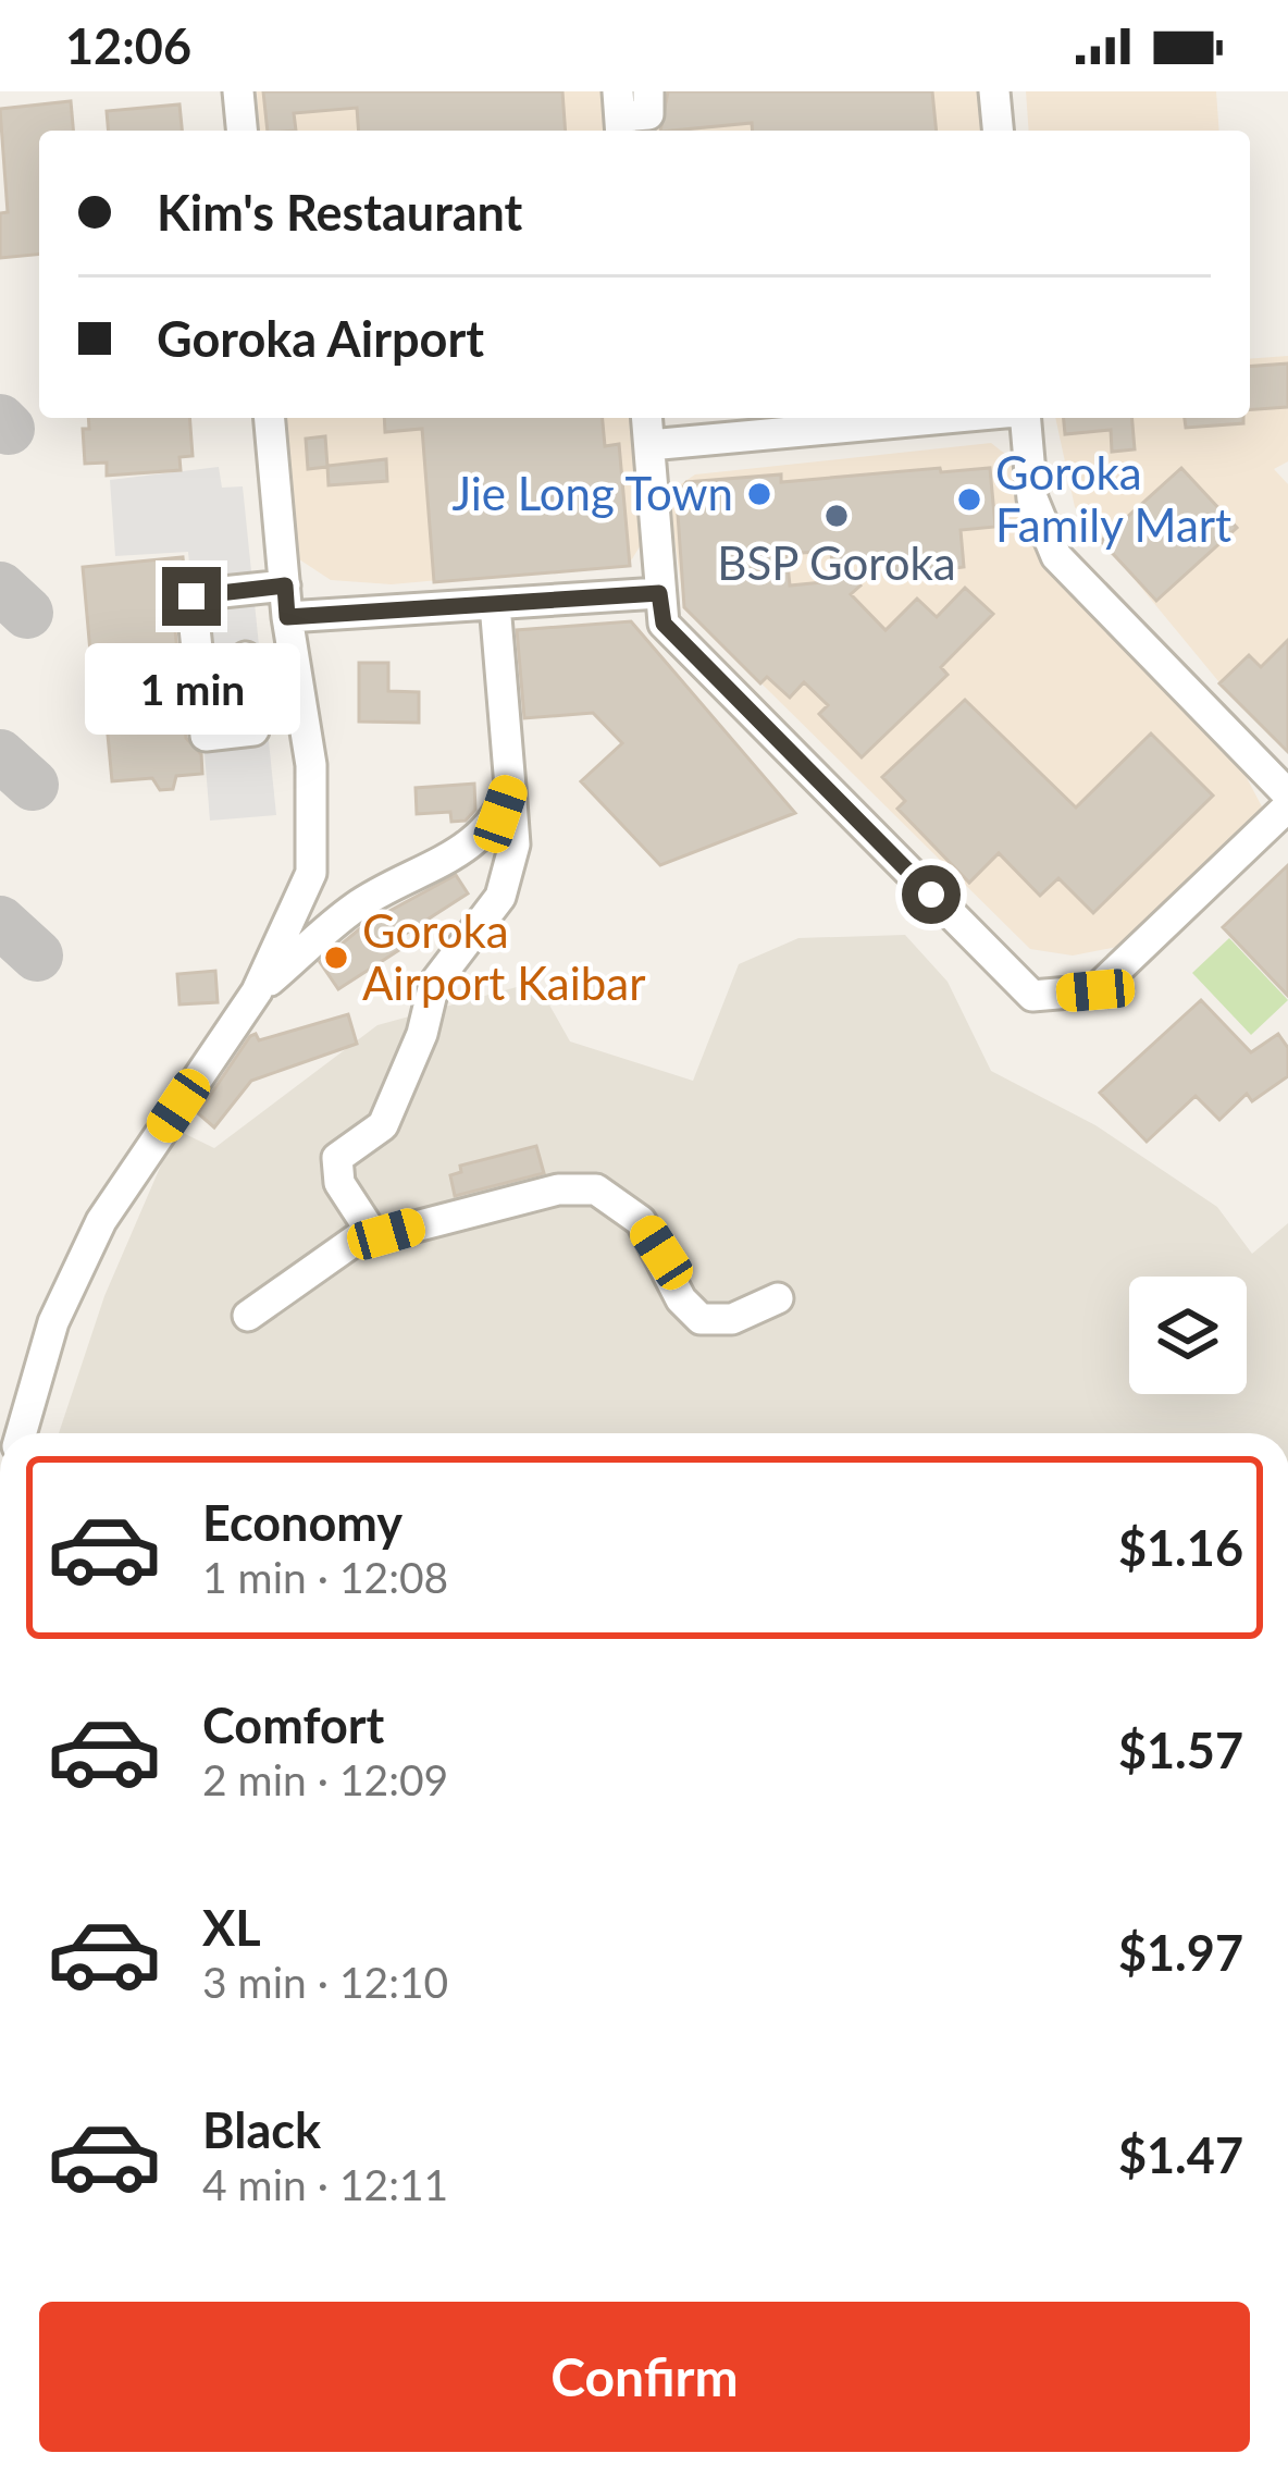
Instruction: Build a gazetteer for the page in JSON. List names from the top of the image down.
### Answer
{
  "places": [
    "Jie Long Town",
    "Goroka Family Mart",
    "BSP Goroka",
    "Goroka Airport Kaibar"
  ],
  "page": {
    "status": "12:06",
    "banner": ["Kim's Restaurant", "Goroka Airport"],
    "bubble": "1 min",
    "list": [
      {
        "name": "Economy",
        "note": "1 min · 12:08",
        "value": "$1.16"
      },
      {
        "name": "Comfort",
        "note": "2 min · 12:09",
        "value": "$1.57"
      },
      {
        "name": "XL",
        "note": "3 min · 12:10",
        "value": "$1.97"
      },
      {
        "name": "Black",
        "note": "4 min · 12:11",
        "value": "$1.47"
      }
    ],
    "buttons": "Confirm"
  }
}
